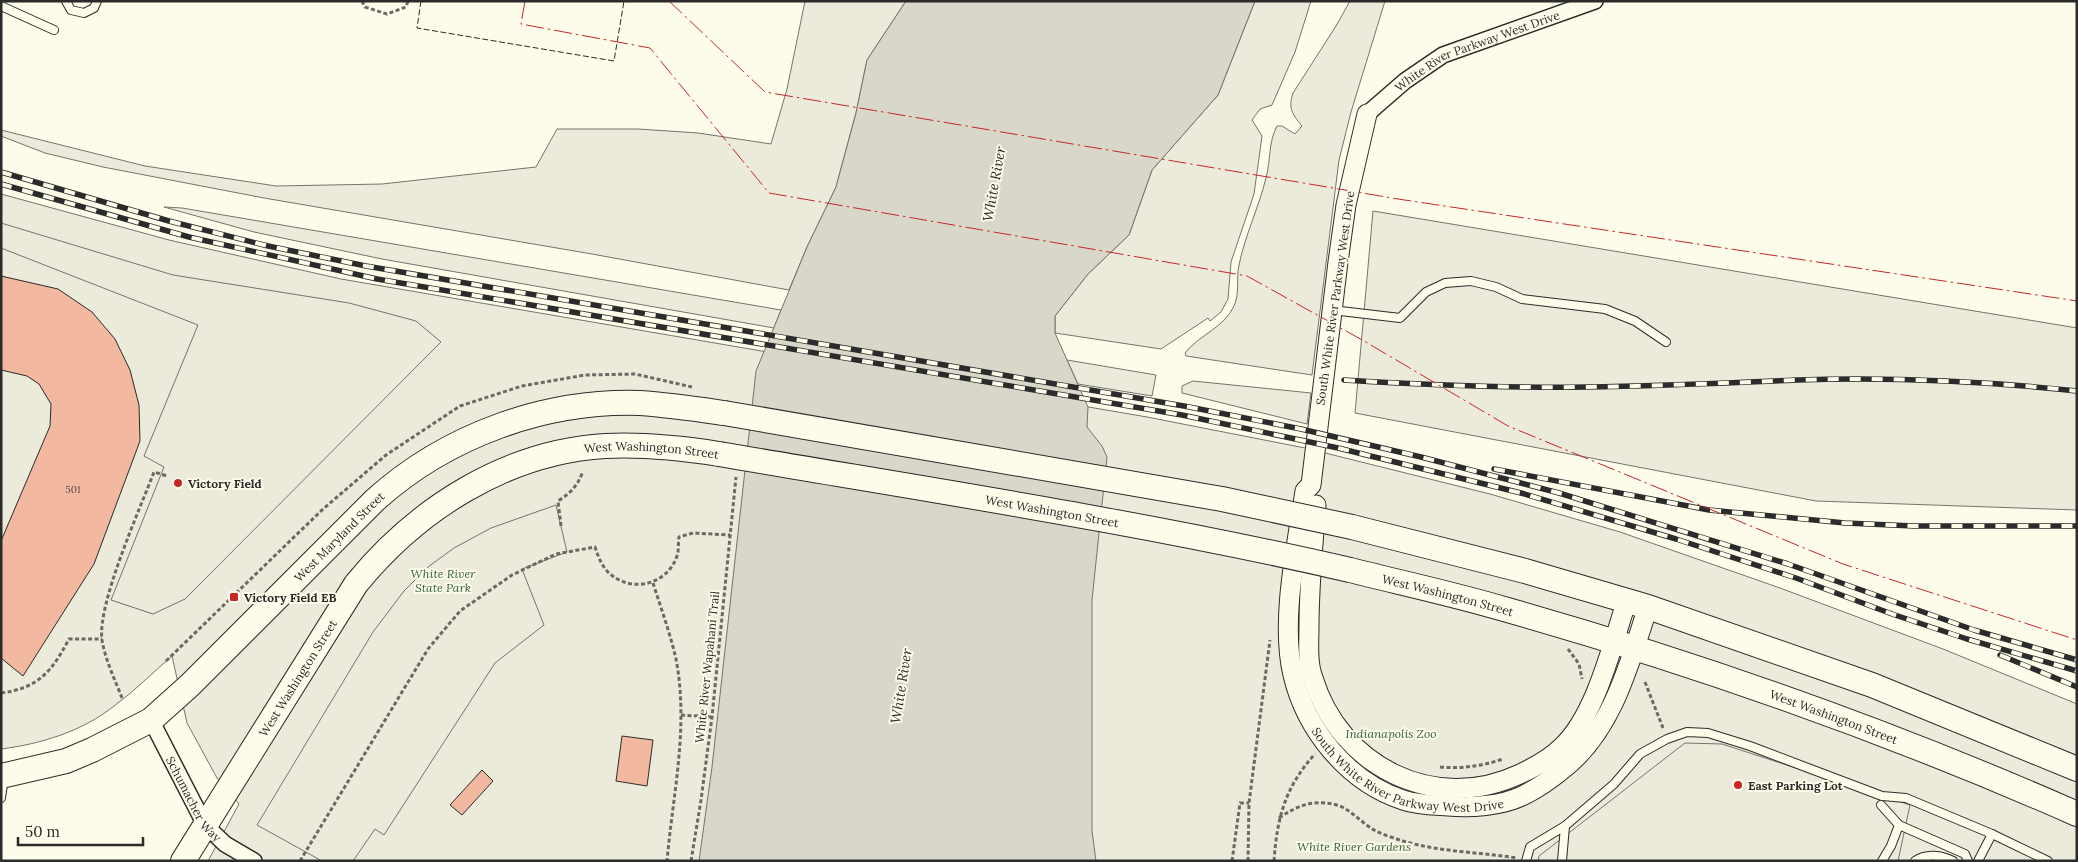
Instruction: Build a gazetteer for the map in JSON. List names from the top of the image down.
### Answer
{
  "streets": {
    "main road": ["West Washington Street", "West Maryland Street"],
    "street": ["White River Parkway West Drive", "South White River Parkway West Drive", "Schumacher Way"],
    "path": ["White River Wapahani Trail"]
  },
  "crossings": [
    ["White River Parkway West Drive", "South White River Parkway West Drive"],
    ["South White River Parkway West Drive", "West Washington Street"],
    ["South White River Parkway West Drive", "West Maryland Street"],
    ["West Washington Street", "Schumacher Way"],
    ["West Maryland Street", "Schumacher Way"]
  ],
  "water": ["White River"],
  "parks": ["White River State Park", "Indianapolis Zoo", "White River Gardens"],
  "places": {
    "other": ["Victory Field", "East Parking Lot"],
    "transit": ["Victory Field EB"]
  },
  "house_numbers": ["501"],
  "scale_bar": "50 m"
}
